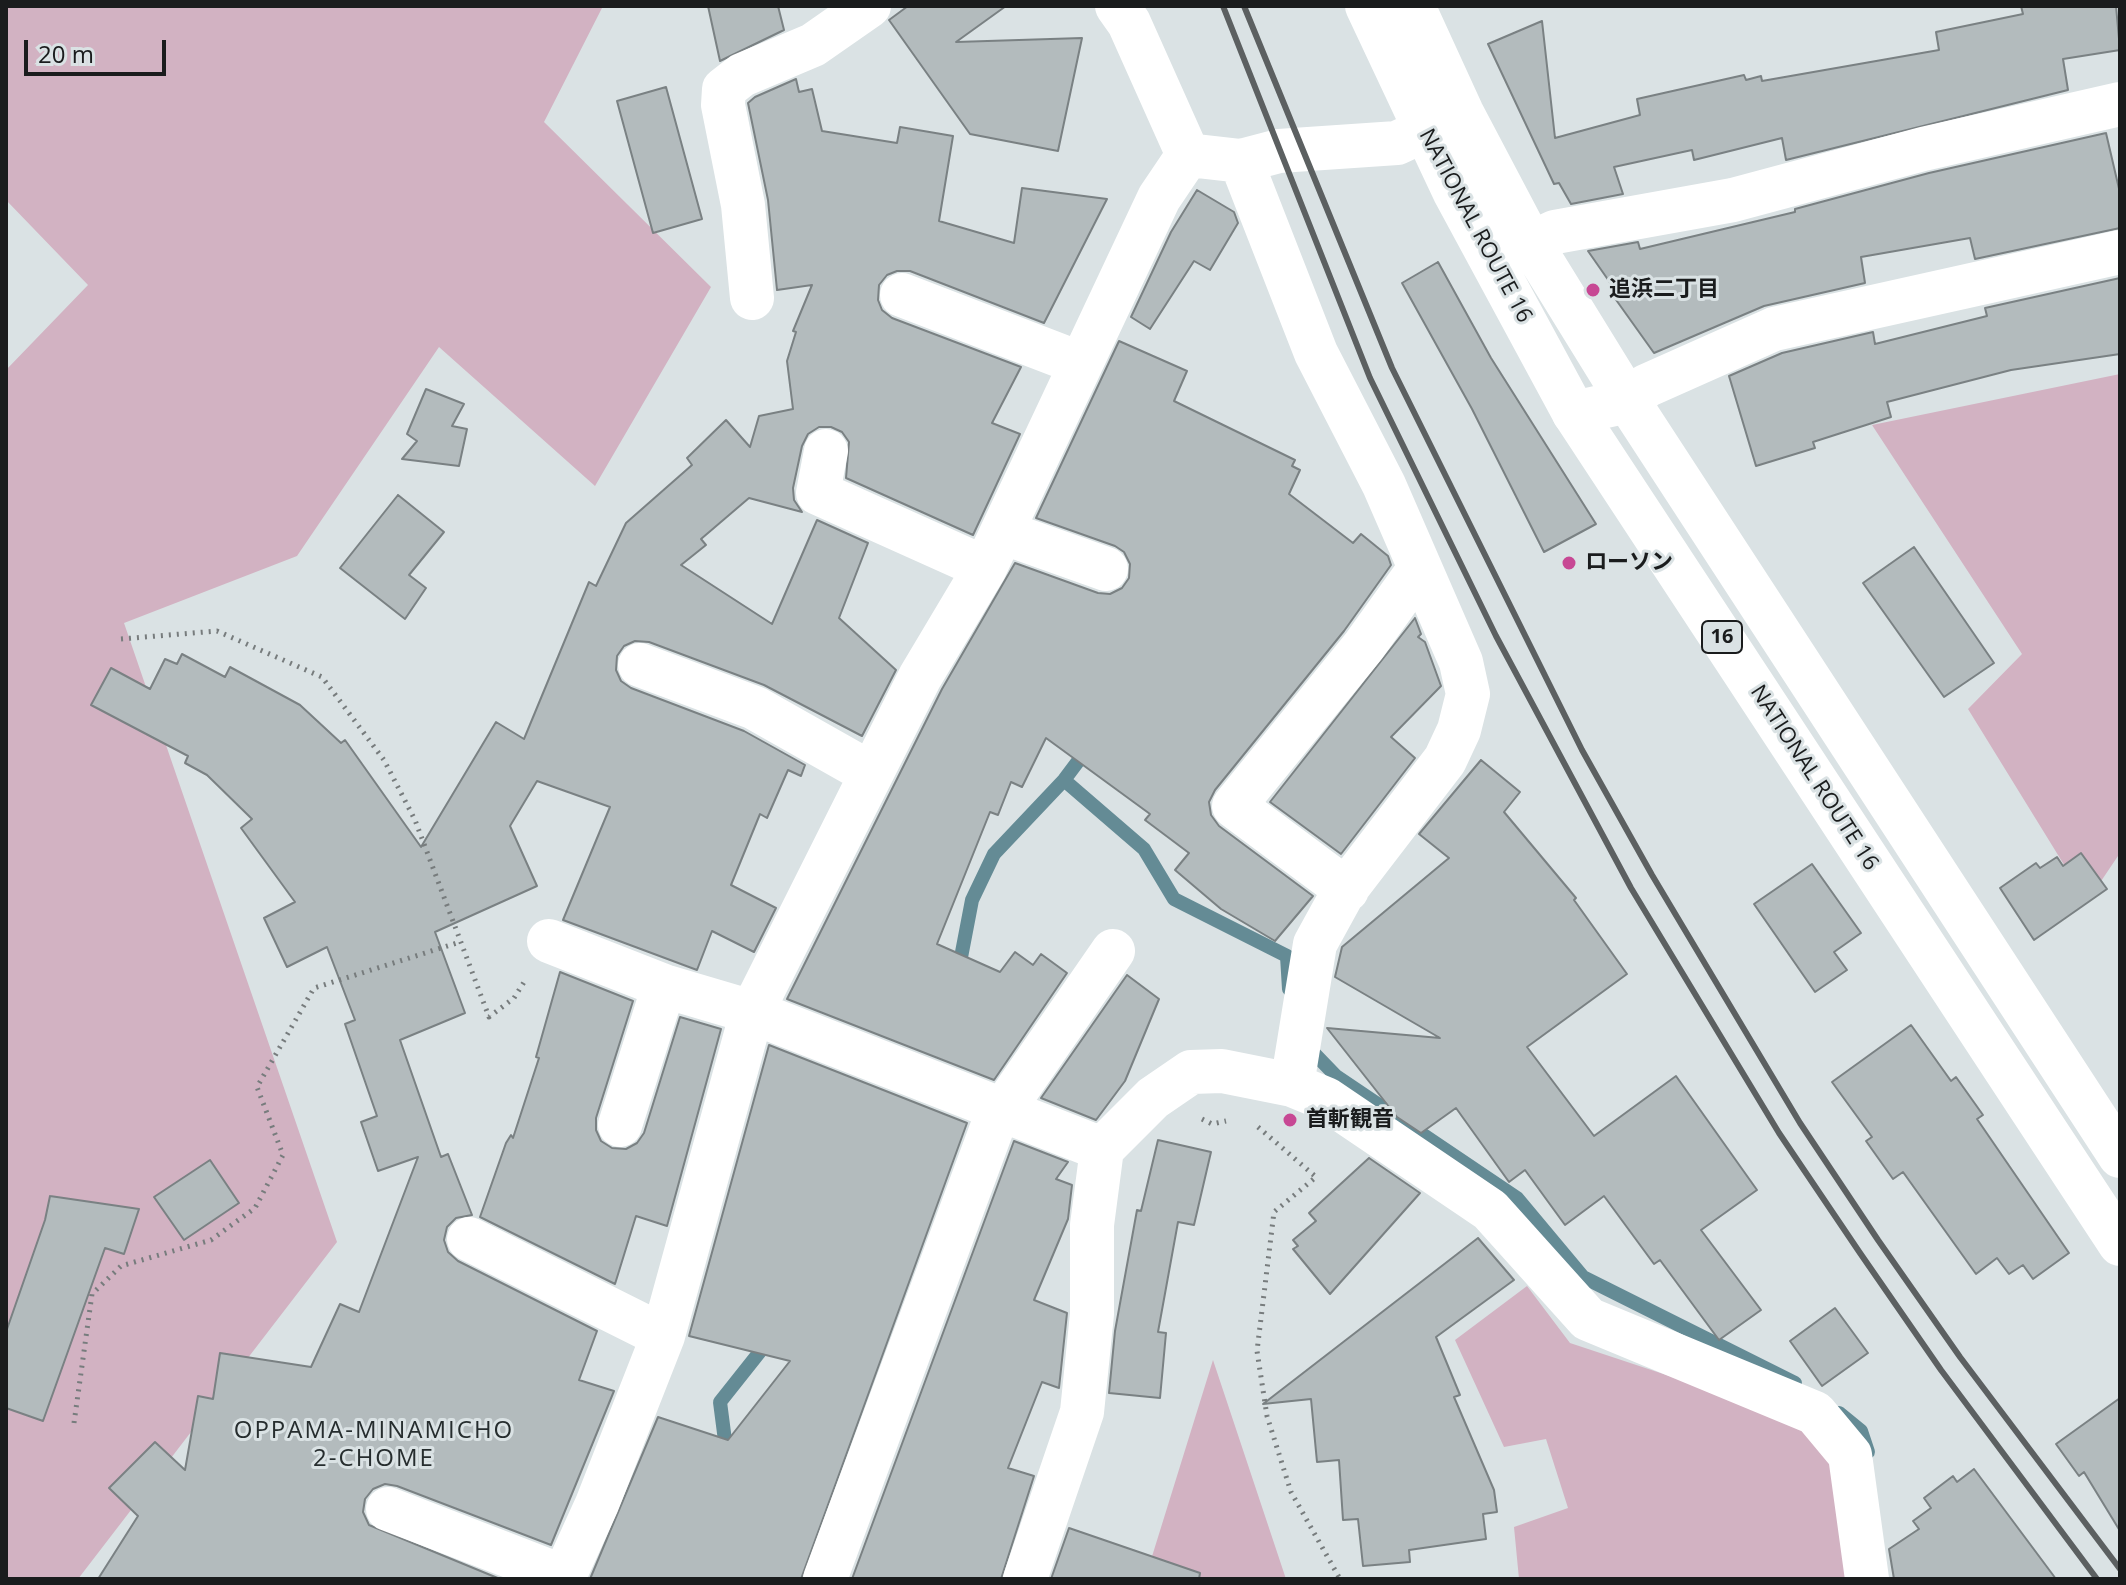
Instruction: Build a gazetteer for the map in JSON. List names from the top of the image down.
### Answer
{
  "streets": {
    "main road": ["NATIONAL ROUTE 16", "16"]
  },
  "districts": ["OPPAMA-MINAMICHO 2-CHOME"],
  "places": ["追浜二丁目", "ローソン", "首斬観音"],
  "scale_bar": "20 m"
}
